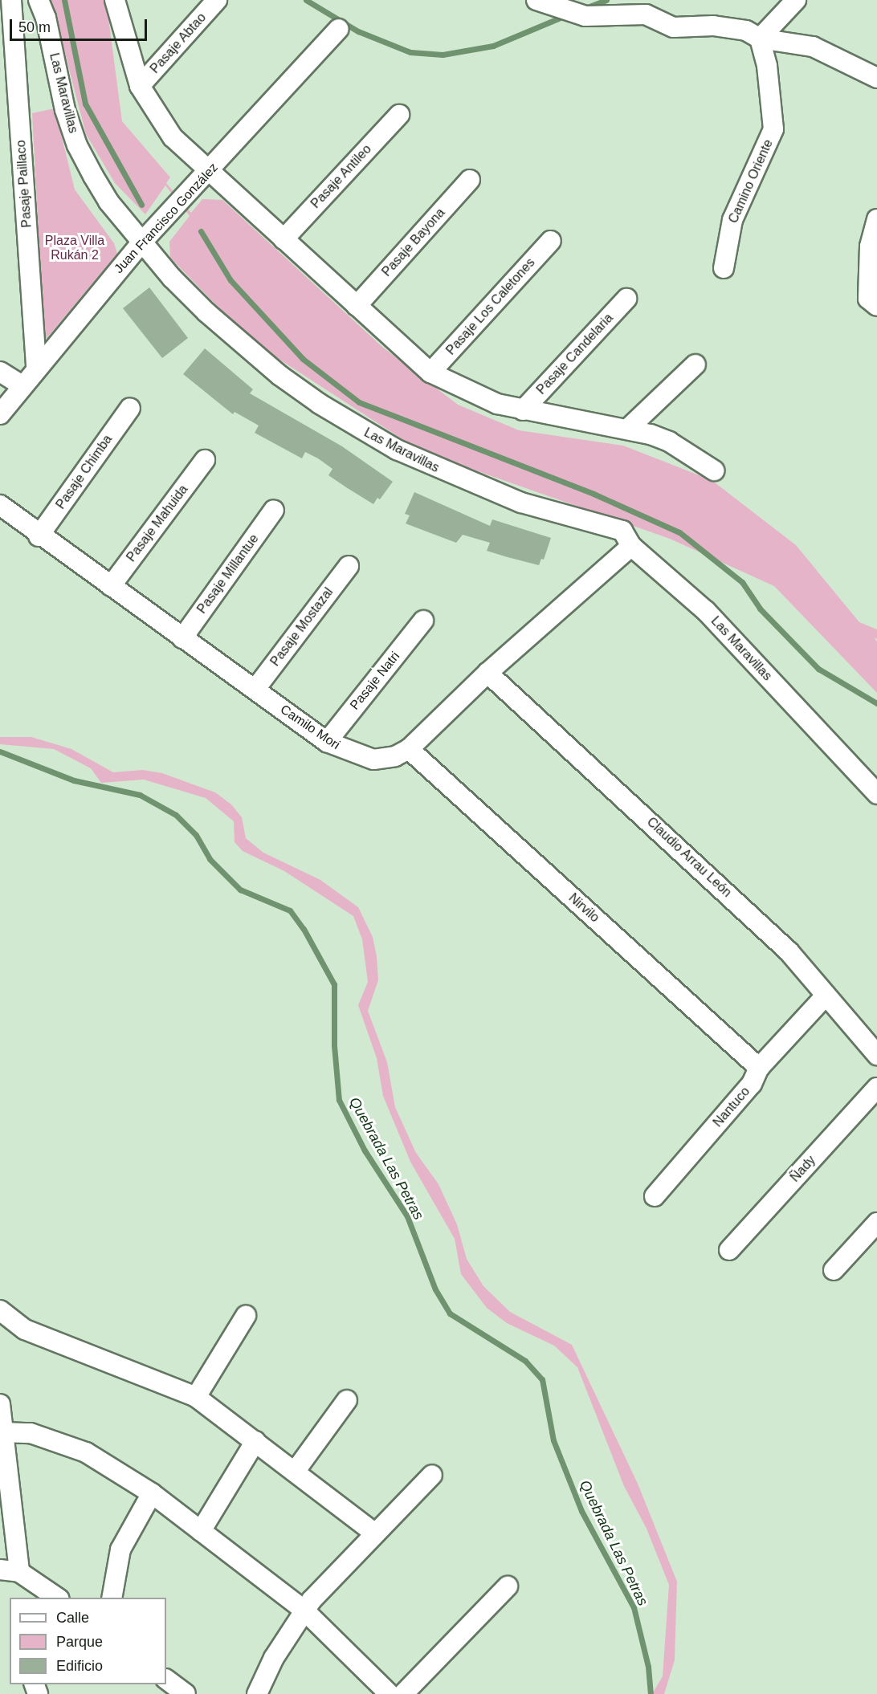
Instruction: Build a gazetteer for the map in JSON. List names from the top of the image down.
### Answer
{
  "streets": {
    "street": [
      "Pasaje Abtao",
      "Las Maravillas",
      "Pasaje Antileo",
      "Camino Oriente",
      "Pasaje Paillaco",
      "Juan Francisco González",
      "Pasaje Bayona",
      "Pasaje Los Caletones",
      "Pasaje Candelaria",
      "Pasaje Chimba",
      "Pasaje Mahuida",
      "Pasaje Millantue",
      "Pasaje Mostazal",
      "Pasaje Natri",
      "Camilo Mori",
      "Claudio Arrau León",
      "Nirvilo",
      "Nantuco",
      "Ñady"
    ]
  },
  "crossings": [
    ["Las Maravillas", "Juan Francisco González"],
    ["Las Maravillas", "Camilo Mori"],
    ["Pasaje Paillaco", "Juan Francisco González"],
    ["Pasaje Chimba", "Camilo Mori"],
    ["Pasaje Mahuida", "Camilo Mori"],
    ["Pasaje Millantue", "Camilo Mori"],
    ["Pasaje Mostazal", "Camilo Mori"],
    ["Pasaje Natri", "Camilo Mori"],
    ["Camilo Mori", "Claudio Arrau León"],
    ["Camilo Mori", "Nirvilo"],
    ["Claudio Arrau León", "Nantuco"],
    ["Nirvilo", "Nantuco"]
  ],
  "water": ["Quebrada Las Petras"],
  "parks": ["Plaza Villa Rukán 2"],
  "legend": ["Calle", "Parque", "Edificio"],
  "scale_bar": "50 m"
}
